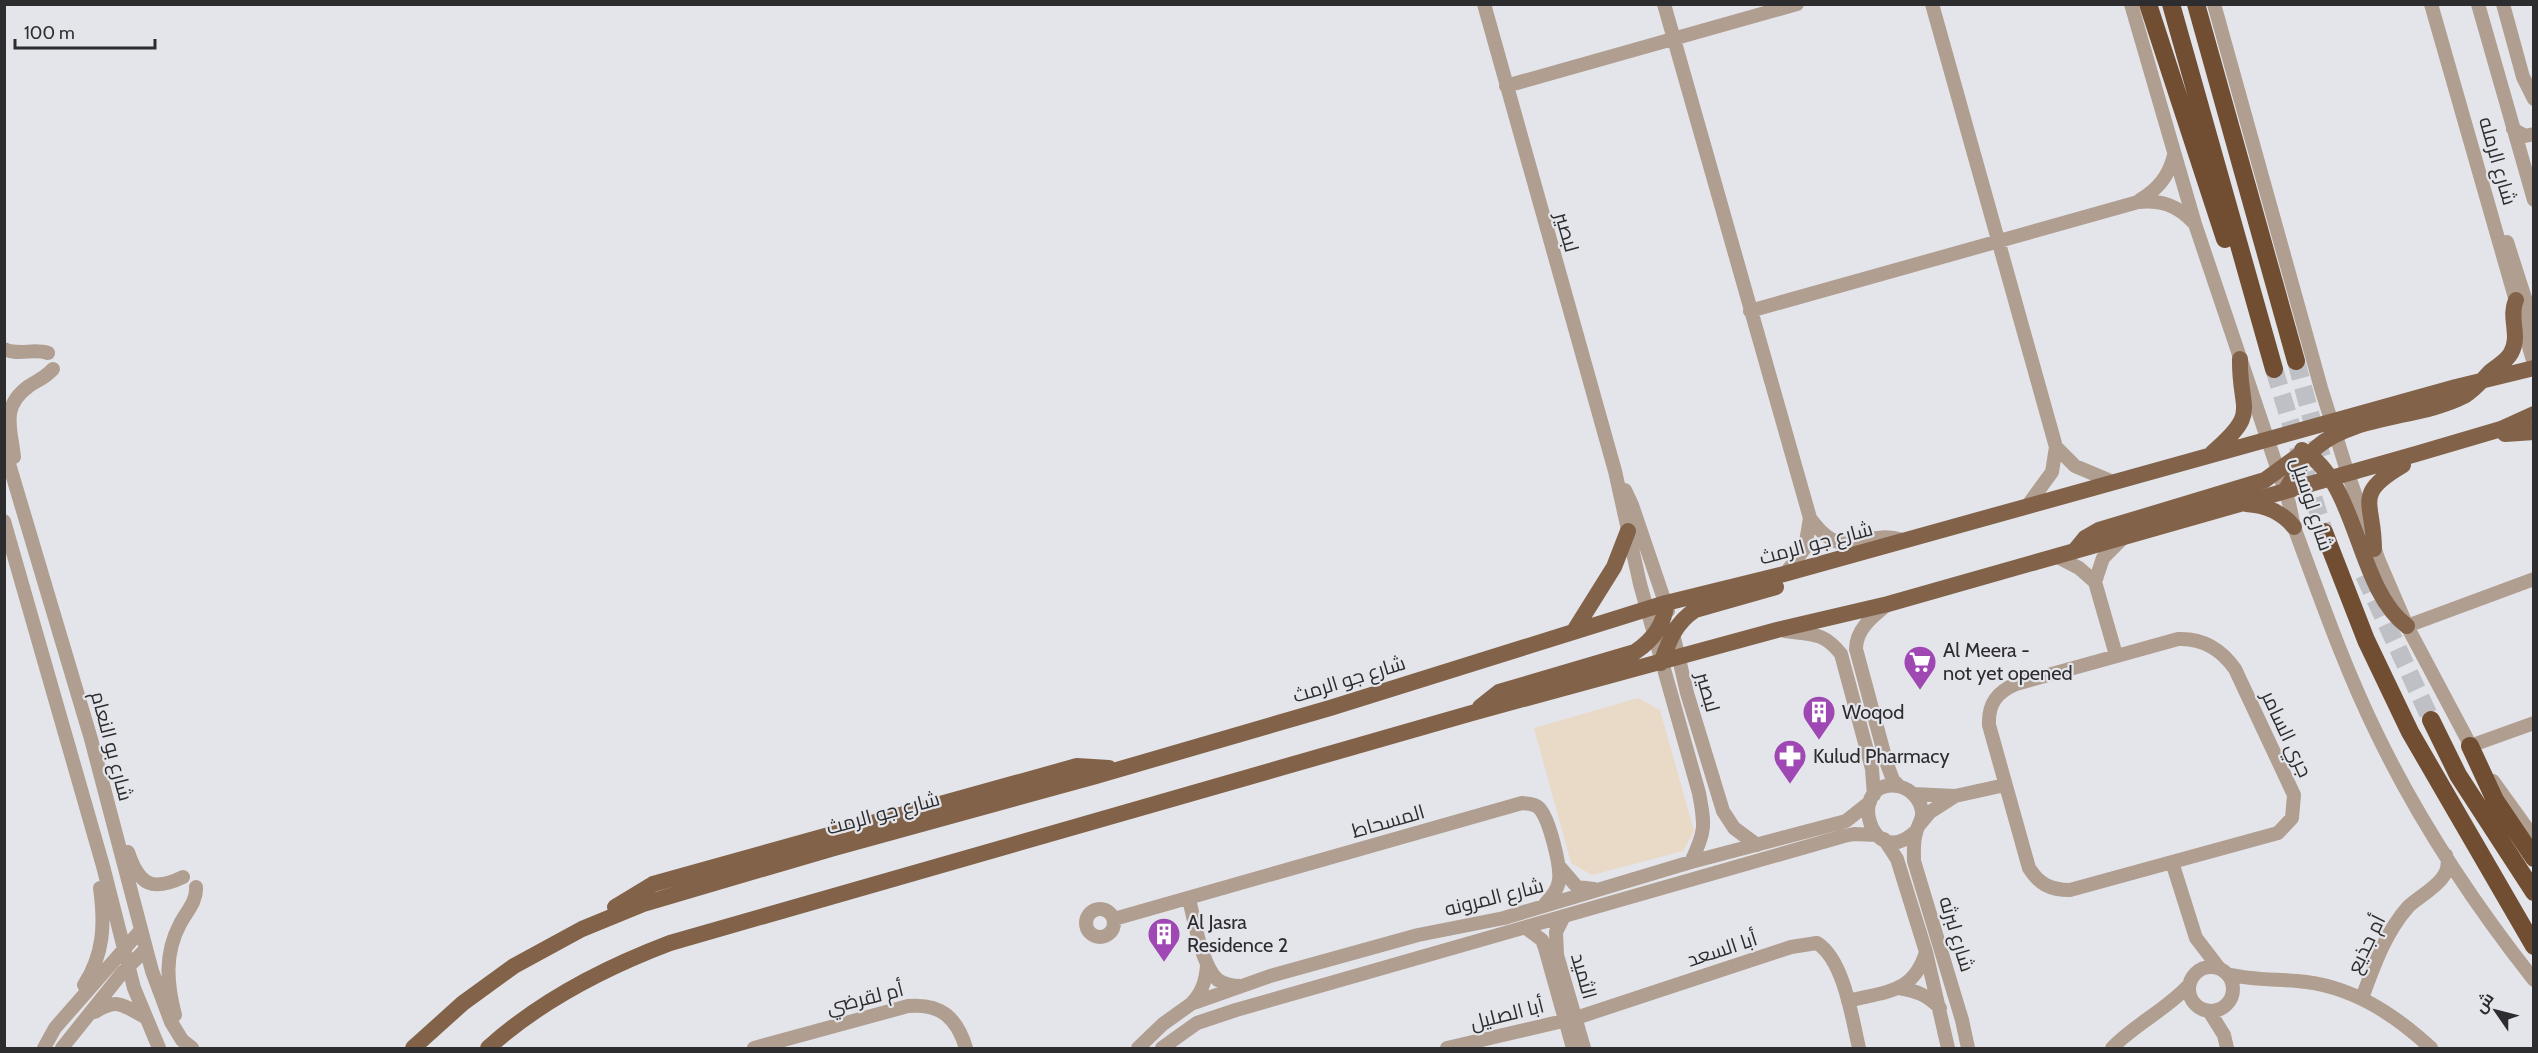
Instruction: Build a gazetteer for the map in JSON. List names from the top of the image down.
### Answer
{
  "streets": {
    "highway": ["شارع لوسيل"],
    "main road": ["شارع الرمله", "شارع جو الرمث"],
    "street": [
      "لبصير",
      "جري السامر",
      "شارع بو النعام",
      "المسحاط",
      "شارع المرونه",
      "شارع لبرثه",
      "أم جذيع",
      "أبا السعد",
      "الثميد",
      "أم لقرضي",
      "أبا الصليل"
    ]
  },
  "crossings": [
    ["شارع الرمله", "شارع جو الرمث"],
    ["لبصير", "شارع جو الرمث"],
    ["لبصير", "شارع المرونه"],
    ["شارع لوسيل", "شارع جو الرمث"],
    ["شارع لوسيل", "أم جذيع"],
    ["المسحاط", "شارع المرونه"],
    ["شارع المرونه", "شارع لبرثه"],
    ["شارع المرونه", "الثميد"],
    ["أبا السعد", "الثميد"],
    ["أبا السعد", "أبا الصليل"],
    ["الثميد", "أبا الصليل"]
  ],
  "places": {
    "supermarket": ["Al Meera - not yet opened"],
    "building": ["Woqod", "Al Jasra Residence 2"],
    "pharmacy": ["Kulud Pharmacy"]
  },
  "scale_bar": "100 m",
  "north": "top left"
}
